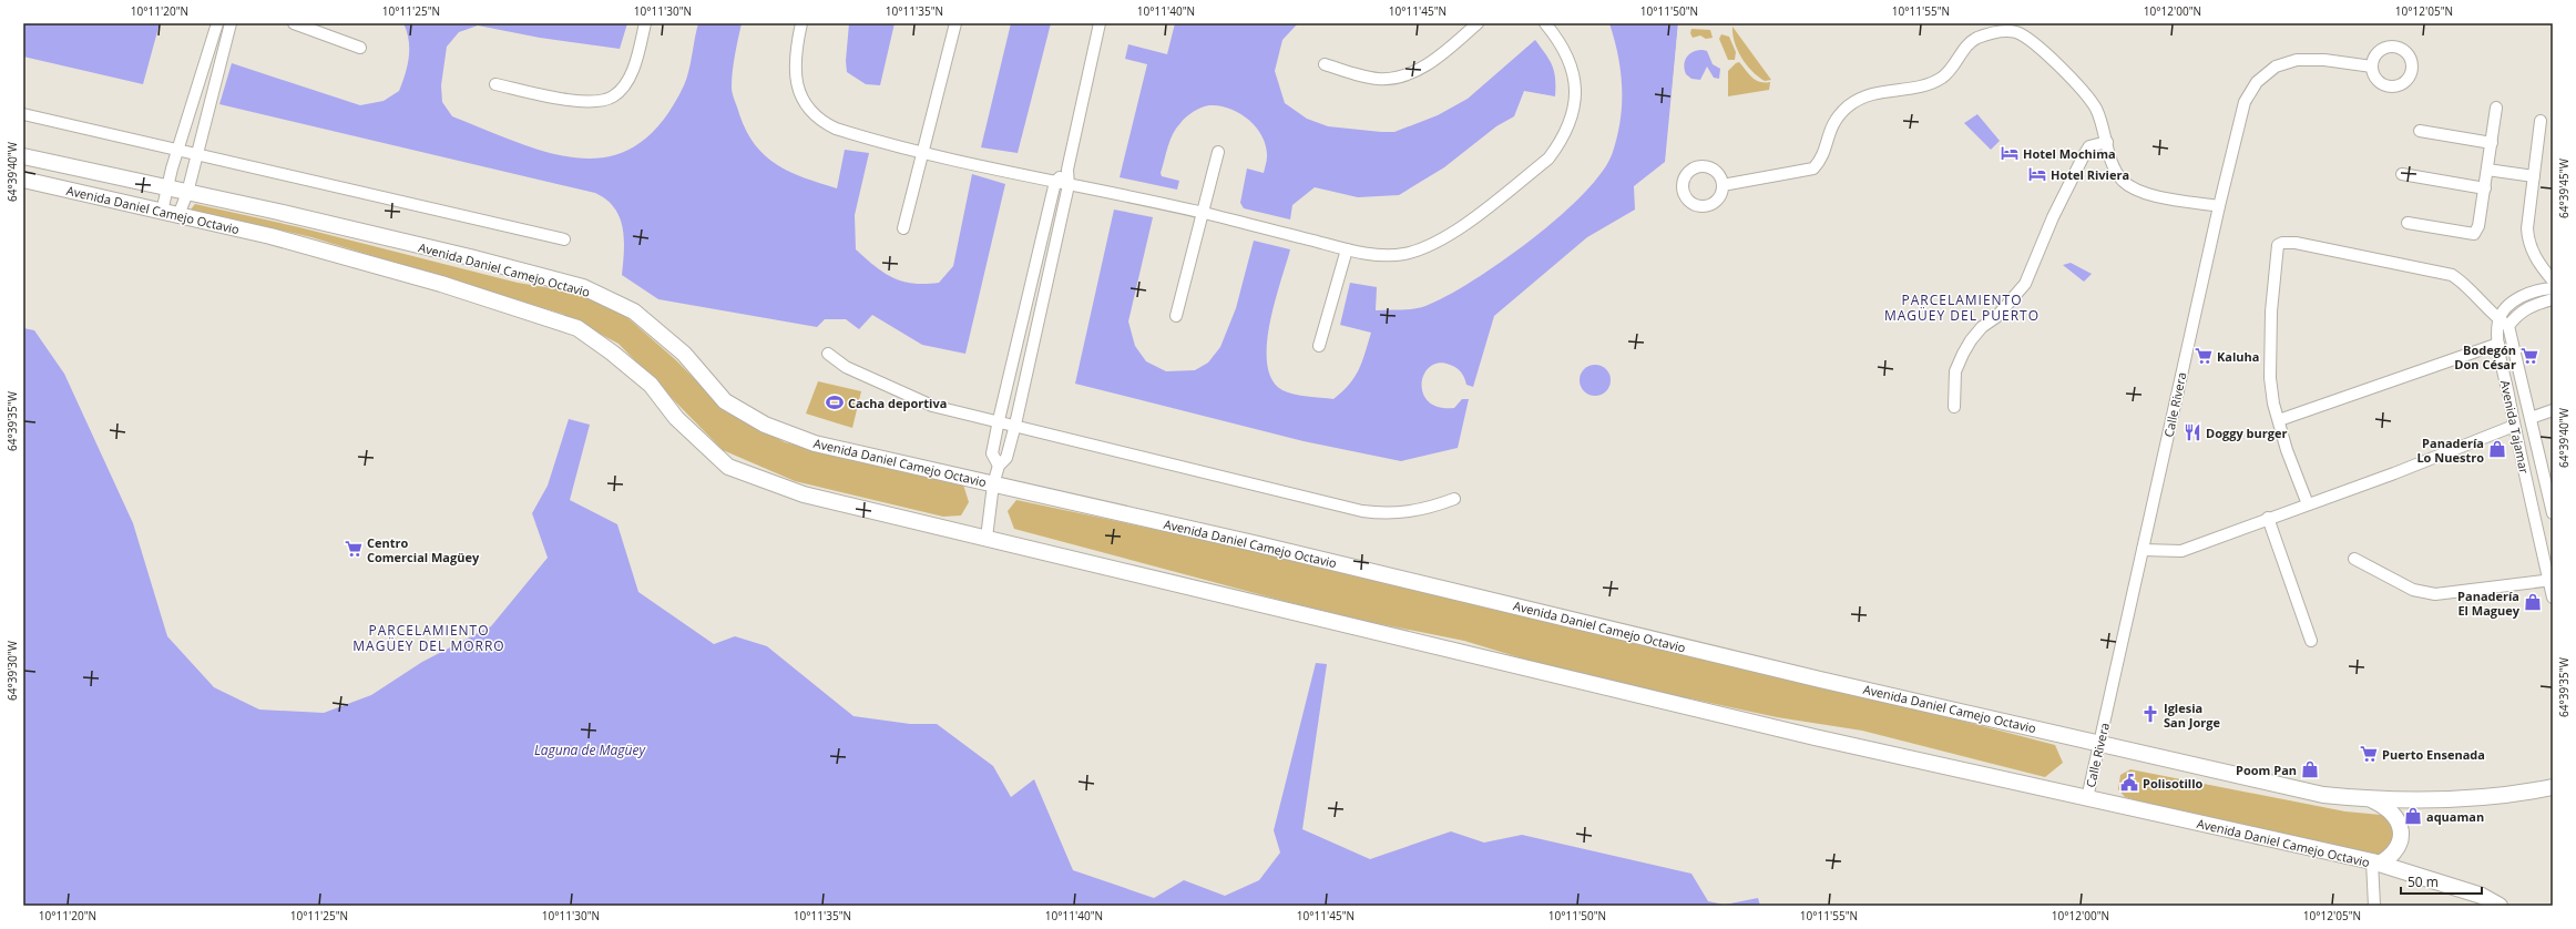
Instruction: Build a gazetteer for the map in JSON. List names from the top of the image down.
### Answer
{
  "streets": {
    "main road": ["Avenida Daniel Camejo Octavio"],
    "street": ["Calle Rivera", "Avenida Tajamar"]
  },
  "crossings": [
    ["Avenida Daniel Camejo Octavio", "Calle Rivera"]
  ],
  "districts": ["PARCELAMIENTO MAGÜEY DEL PUERTO", "PARCELAMIENTO MAGÜEY DEL MORRO"],
  "water": ["Laguna de Magüey"],
  "places": {
    "hotel": ["Hotel Mochima", "Hotel Riviera"],
    "supermarket": [
      "Kaluha",
      "Bodegón Don César",
      "Centro Comercial Magüey",
      "Puerto Ensenada"
    ],
    "sports": ["Cacha deportiva"],
    "restaurant": ["Doggy burger"],
    "shop": [
      "Panadería Lo Nuestro",
      "Panadería El Maguey",
      "Poom Pan",
      "aquaman"
    ],
    "church": ["Iglesia San Jorge"],
    "public building": ["Polisotillo"]
  },
  "scale_bar": "50 m",
  "coordinates": [
    "10°11'20\"N",
    "10°11'25\"N",
    "10°11'30\"N",
    "10°11'35\"N",
    "10°11'40\"N",
    "10°11'45\"N",
    "10°11'50\"N",
    "10°11'55\"N",
    "10°12'00\"N",
    "10°12'05\"N",
    "64°39'40\"W",
    "64°39'45\"W",
    "64°39'35\"W",
    "64°39'30\"W"
  ]
}
